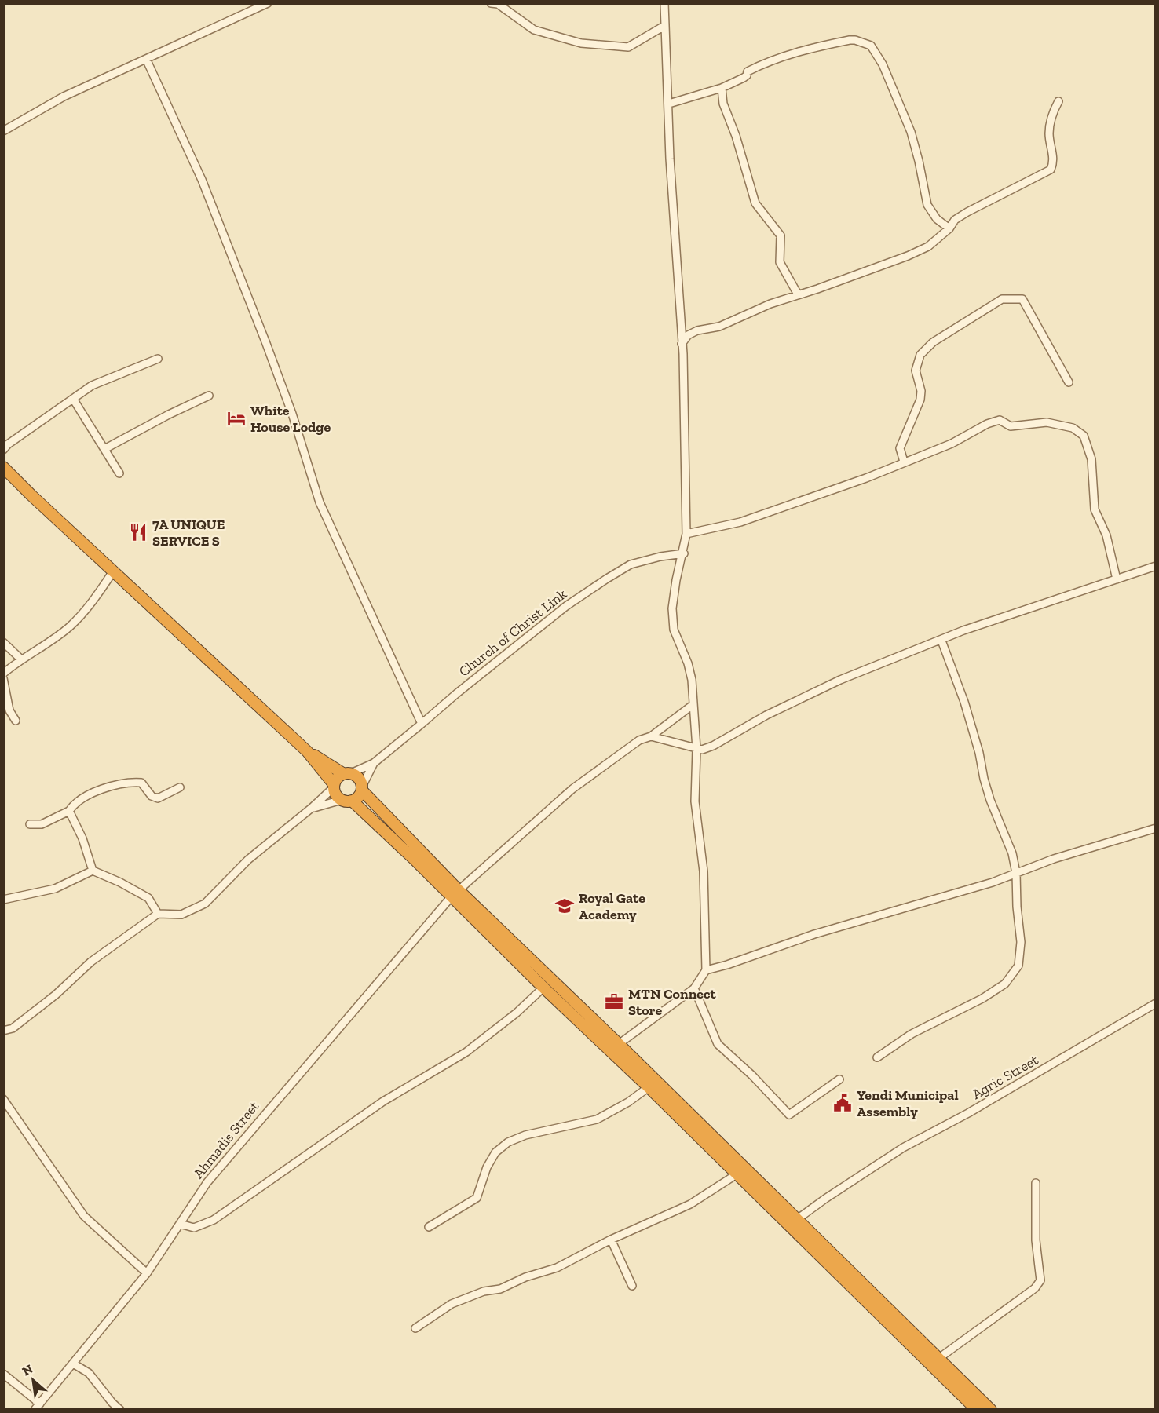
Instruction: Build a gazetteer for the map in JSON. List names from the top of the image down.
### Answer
{
  "streets": {
    "street": ["Church of Christ Link", "Agric Street", "Ahmadis Street"]
  },
  "places": {
    "hotel": ["White House Lodge"],
    "restaurant": ["7A UNIQUE SERVICE S"],
    "school or university": ["Royal Gate Academy"],
    "office": ["MTN Connect Store"],
    "public building": ["Yendi Municipal Assembly"]
  },
  "north": "top left"
}
